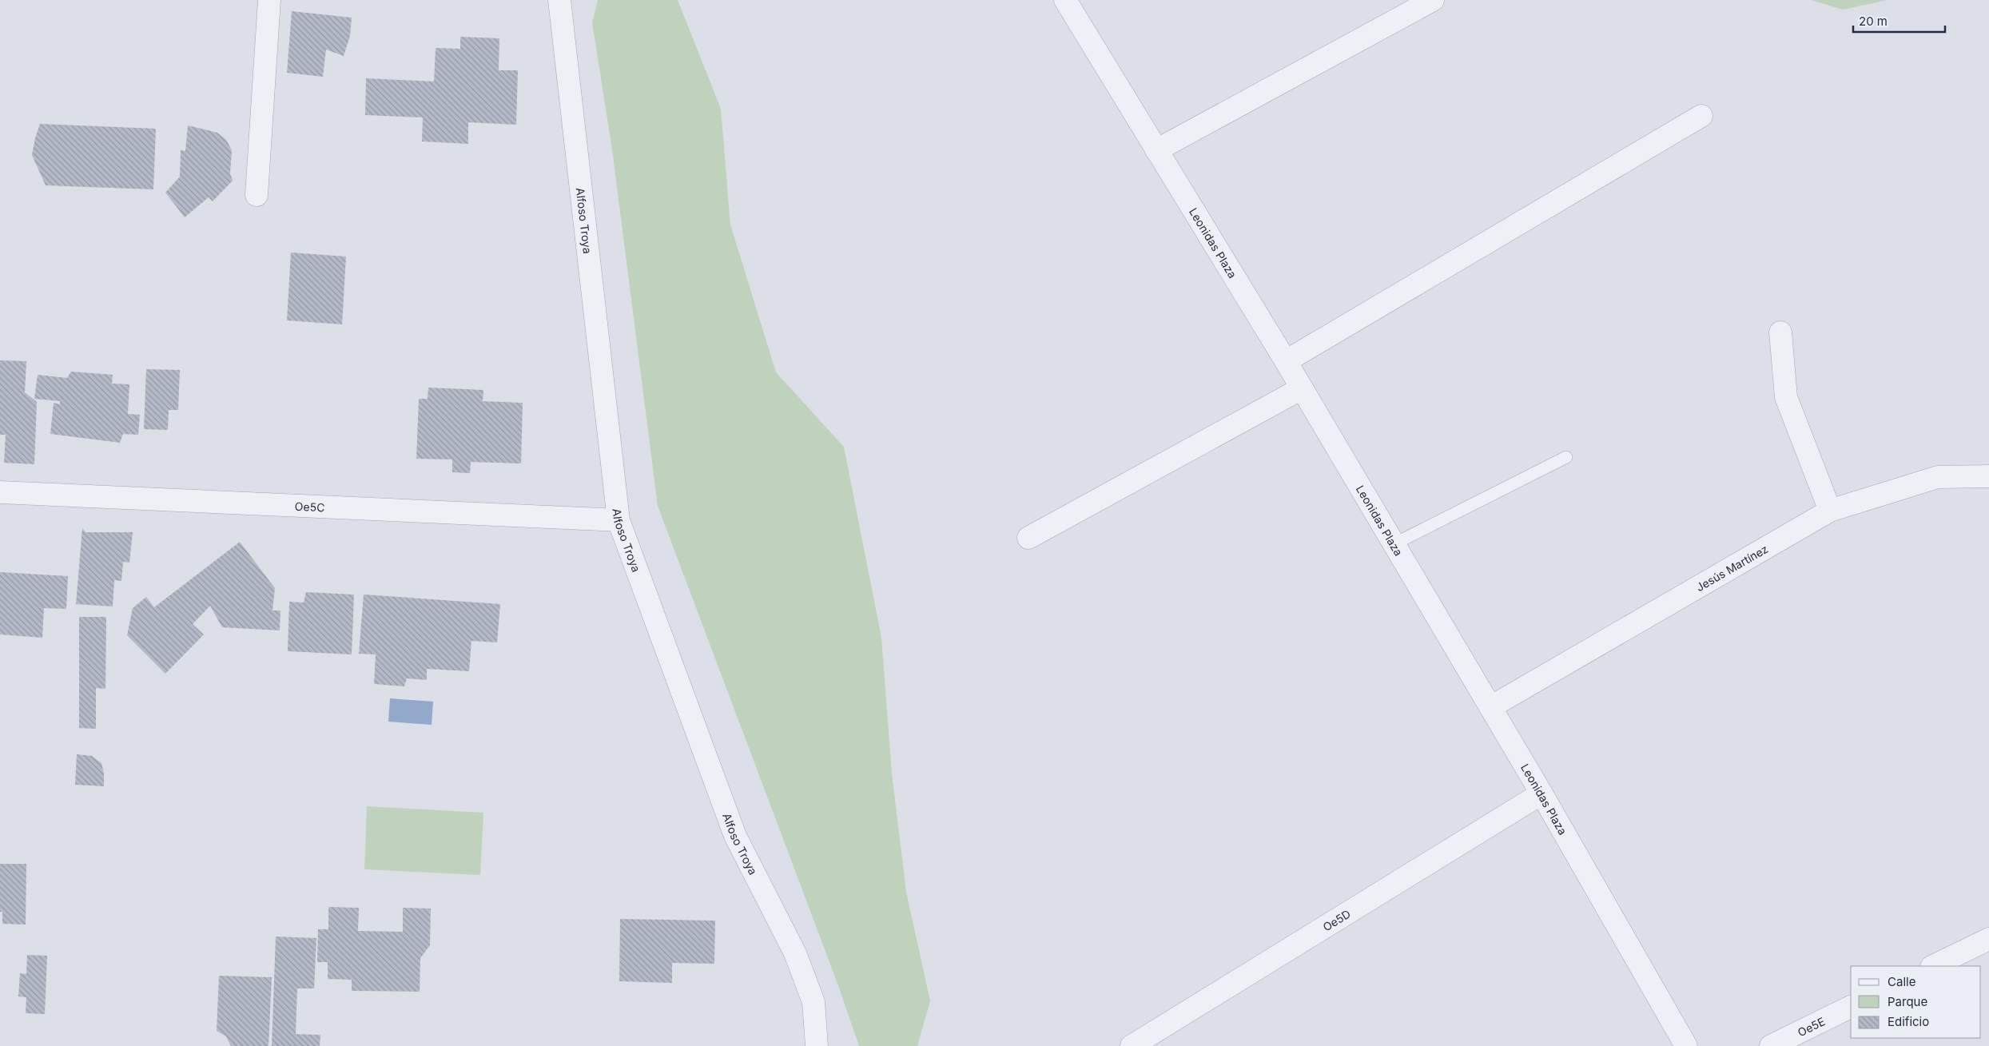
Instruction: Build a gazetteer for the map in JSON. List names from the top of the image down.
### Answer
{
  "streets": {
    "street": [
      "Alfoso Troya",
      "Leonidas Plaza",
      "Oe5C",
      "Jesús Martínez",
      "Oe5D",
      "Oe5E"
    ]
  },
  "crossings": [
    ["Alfoso Troya", "Oe5C"],
    ["Leonidas Plaza", "Jesús Martínez"],
    ["Leonidas Plaza", "Oe5D"]
  ],
  "legend": ["Calle", "Parque", "Edificio"],
  "scale_bar": "20 m"
}
